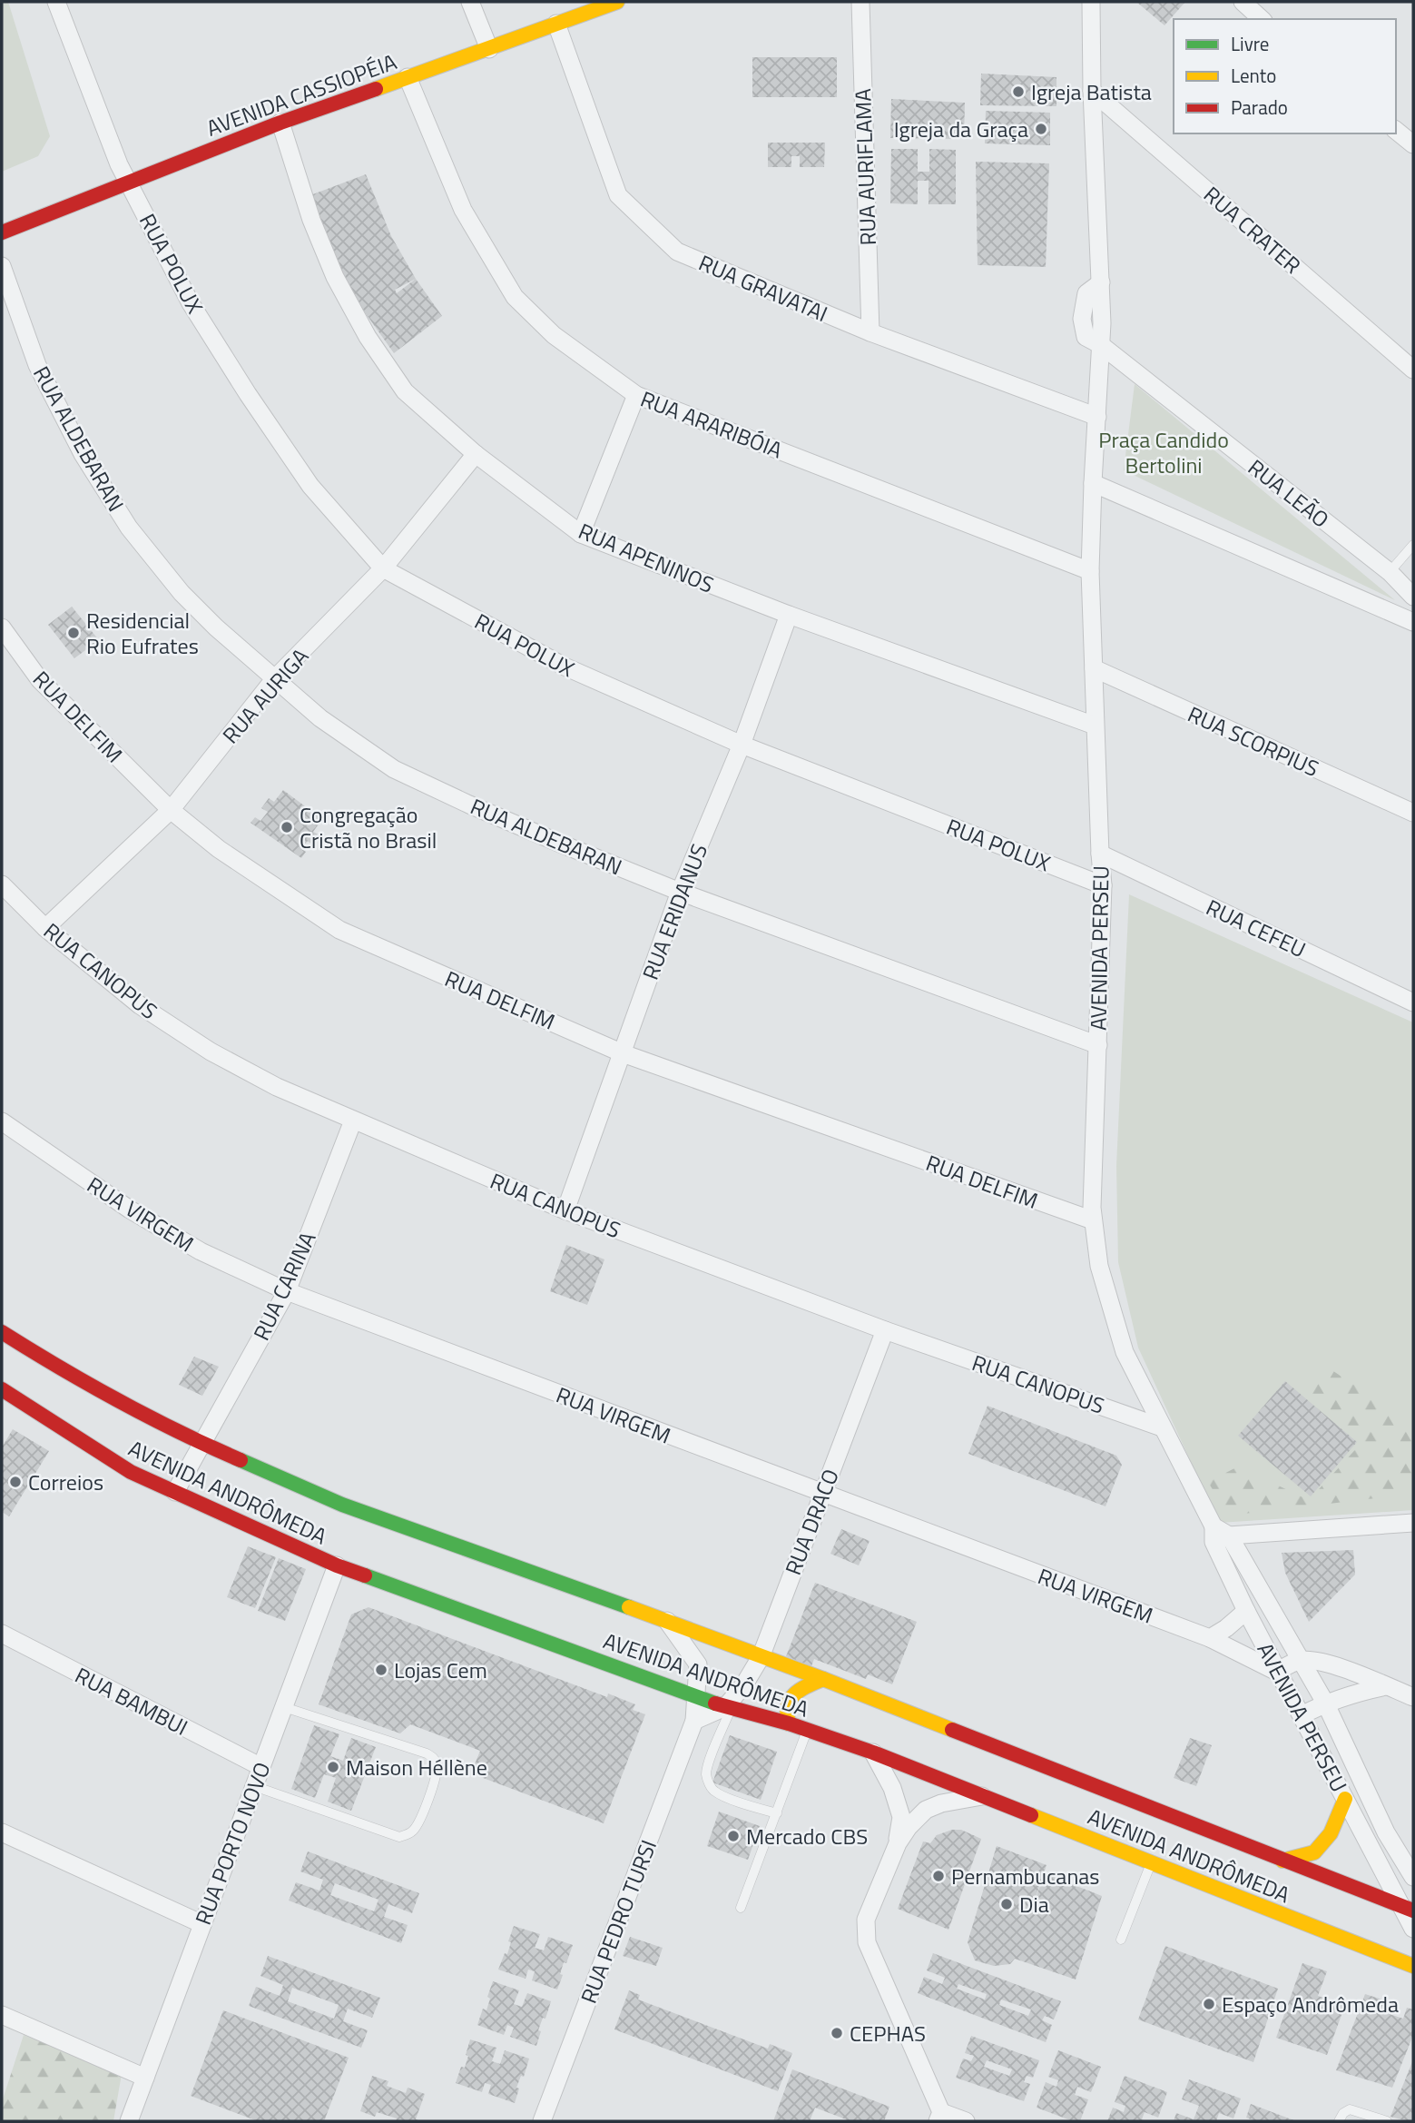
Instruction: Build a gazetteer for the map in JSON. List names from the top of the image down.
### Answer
{
  "streets": {
    "main road": ["AVENIDA CASSIOPÉIA", "AVENIDA ANDRÔMEDA"],
    "street": [
      "RUA AURIFLAMA",
      "RUA CRATER",
      "RUA POLUX",
      "RUA GRAVATAI",
      "RUA ARARIBÓIA",
      "RUA ALDEBARAN",
      "RUA LEÃO",
      "RUA APENINOS",
      "RUA AURIGA",
      "RUA DELFIM",
      "RUA SCORPIUS",
      "RUA ERIDANUS",
      "RUA CEFEU",
      "AVENIDA PERSEU",
      "RUA CANOPUS",
      "RUA VIRGEM",
      "RUA CARINA",
      "RUA DRACO",
      "RUA BAMBUI",
      "RUA PORTO NOVO",
      "RUA PEDRO TURSI"
    ]
  },
  "crossings": [
    ["AVENIDA CASSIOPÉIA", "RUA POLUX"],
    ["AVENIDA CASSIOPÉIA", "RUA GRAVATAI"],
    ["AVENIDA CASSIOPÉIA", "RUA ARARIBÓIA"],
    ["AVENIDA CASSIOPÉIA", "RUA APENINOS"],
    ["RUA AURIFLAMA", "RUA GRAVATAI"],
    ["RUA POLUX", "RUA AURIGA"],
    ["RUA POLUX", "RUA ERIDANUS"],
    ["RUA POLUX", "AVENIDA PERSEU"],
    ["RUA GRAVATAI", "AVENIDA PERSEU"],
    ["RUA ARARIBÓIA", "AVENIDA PERSEU"],
    ["RUA ALDEBARAN", "RUA AURIGA"],
    ["RUA ALDEBARAN", "RUA ERIDANUS"],
    ["RUA ALDEBARAN", "AVENIDA PERSEU"],
    ["RUA LEÃO", "AVENIDA PERSEU"],
    ["RUA APENINOS", "RUA AURIGA"],
    ["RUA APENINOS", "RUA ERIDANUS"],
    ["RUA APENINOS", "AVENIDA PERSEU"],
    ["RUA AURIGA", "RUA DELFIM"],
    ["RUA AURIGA", "RUA CANOPUS"],
    ["RUA DELFIM", "RUA ERIDANUS"],
    ["RUA DELFIM", "AVENIDA PERSEU"],
    ["RUA SCORPIUS", "AVENIDA PERSEU"],
    ["RUA ERIDANUS", "RUA CANOPUS"],
    ["RUA CEFEU", "AVENIDA PERSEU"],
    ["AVENIDA PERSEU", "RUA CANOPUS"],
    ["AVENIDA PERSEU", "RUA VIRGEM"],
    ["AVENIDA PERSEU", "AVENIDA ANDRÔMEDA"],
    ["RUA CANOPUS", "RUA CARINA"],
    ["RUA CANOPUS", "RUA DRACO"],
    ["RUA VIRGEM", "RUA CARINA"],
    ["RUA VIRGEM", "RUA DRACO"],
    ["RUA CARINA", "AVENIDA ANDRÔMEDA"],
    ["AVENIDA ANDRÔMEDA", "RUA DRACO"],
    ["AVENIDA ANDRÔMEDA", "RUA PORTO NOVO"],
    ["AVENIDA ANDRÔMEDA", "RUA PEDRO TURSI"],
    ["RUA BAMBUI", "RUA PORTO NOVO"]
  ],
  "parks": ["Praça Candido Bertolini"],
  "places": [
    "Igreja Batista",
    "Igreja da Graça",
    "Residencial Rio Eufrates",
    "Congregação Cristã no Brasil",
    "Correios",
    "Lojas Cem",
    "Maison Héllène",
    "Mercado CBS",
    "Pernambucanas",
    "Dia",
    "Espaço Andrômeda",
    "CEPHAS"
  ],
  "legend": ["Livre", "Lento", "Parado"]
}
